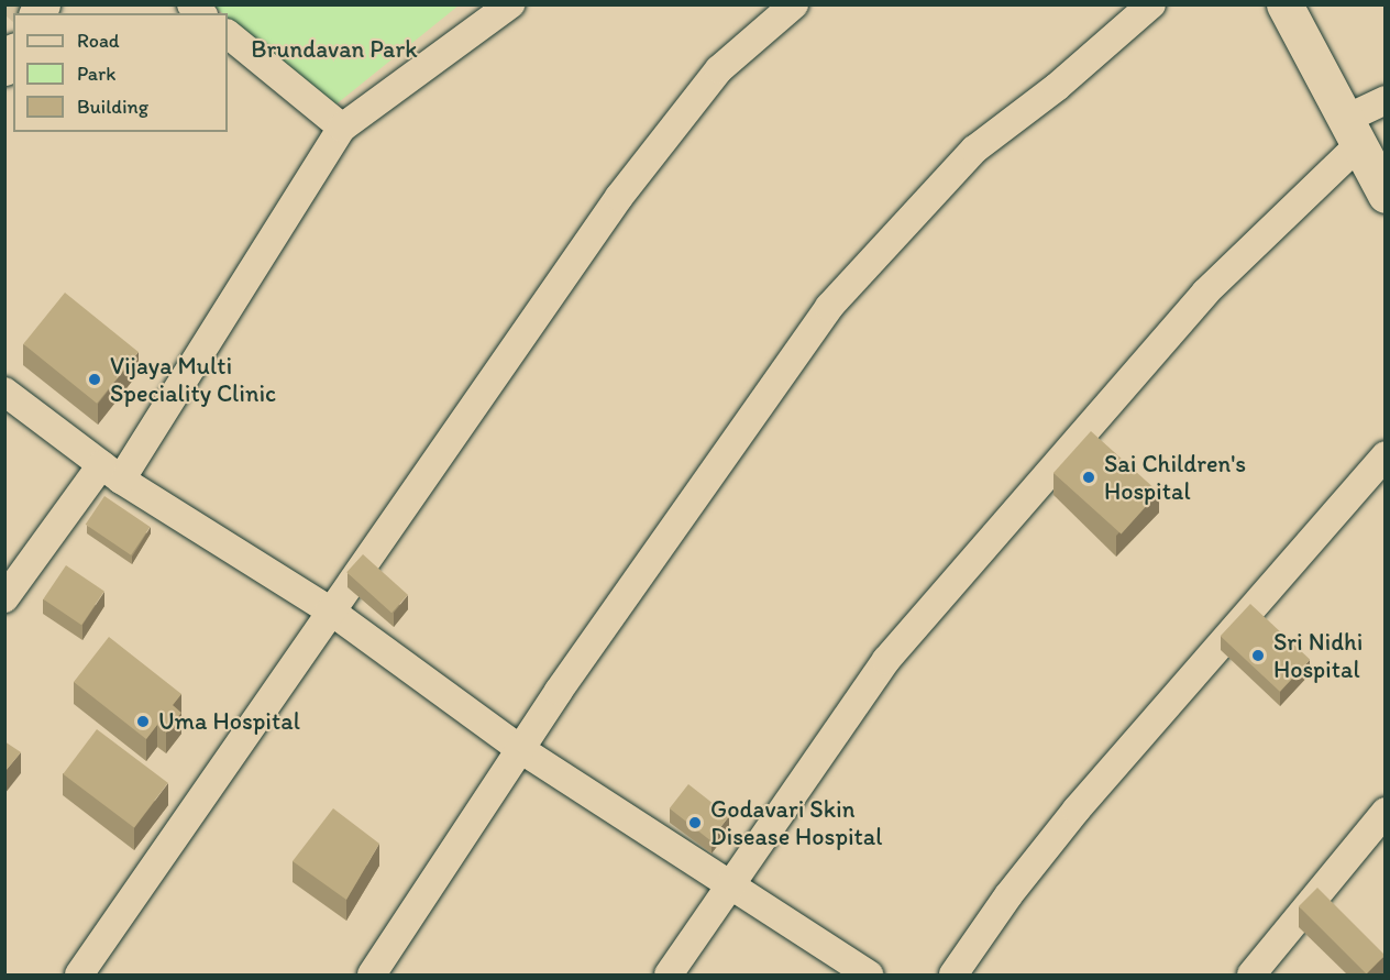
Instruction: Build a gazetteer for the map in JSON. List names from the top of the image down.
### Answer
{
  "parks": ["Brundavan Park"],
  "places": [
    "Vijaya Multi Speciality Clinic",
    "Sai Children's Hospital",
    "Sri Nidhi Hospital",
    "Uma Hospital",
    "Godavari Skin Disease Hospital"
  ],
  "legend": ["Road", "Park", "Building"]
}
